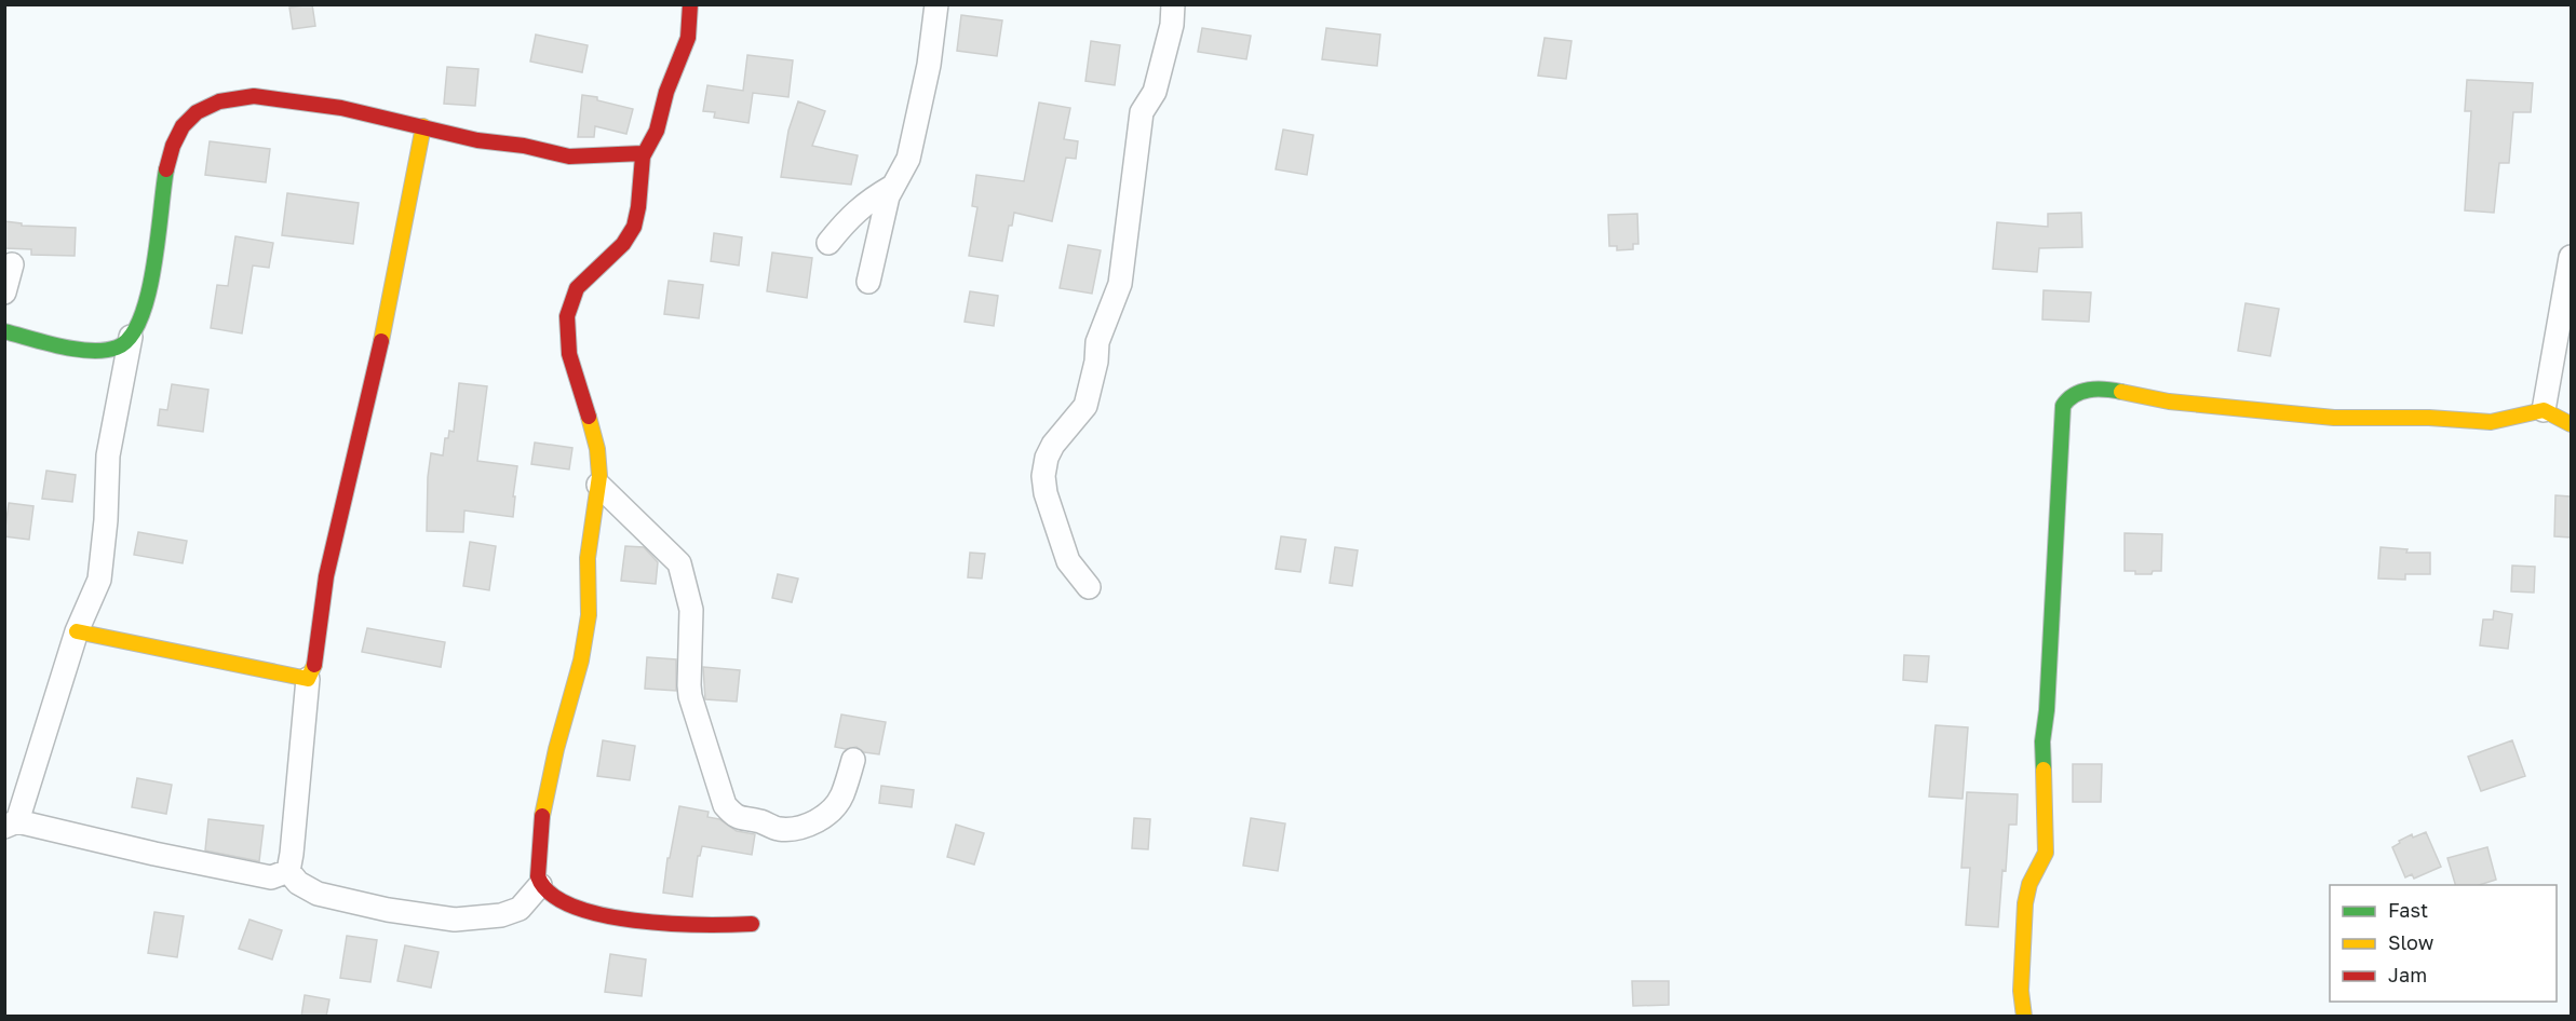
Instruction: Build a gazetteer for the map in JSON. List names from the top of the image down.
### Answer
{
  "legend": ["Fast", "Slow", "Jam"]
}
